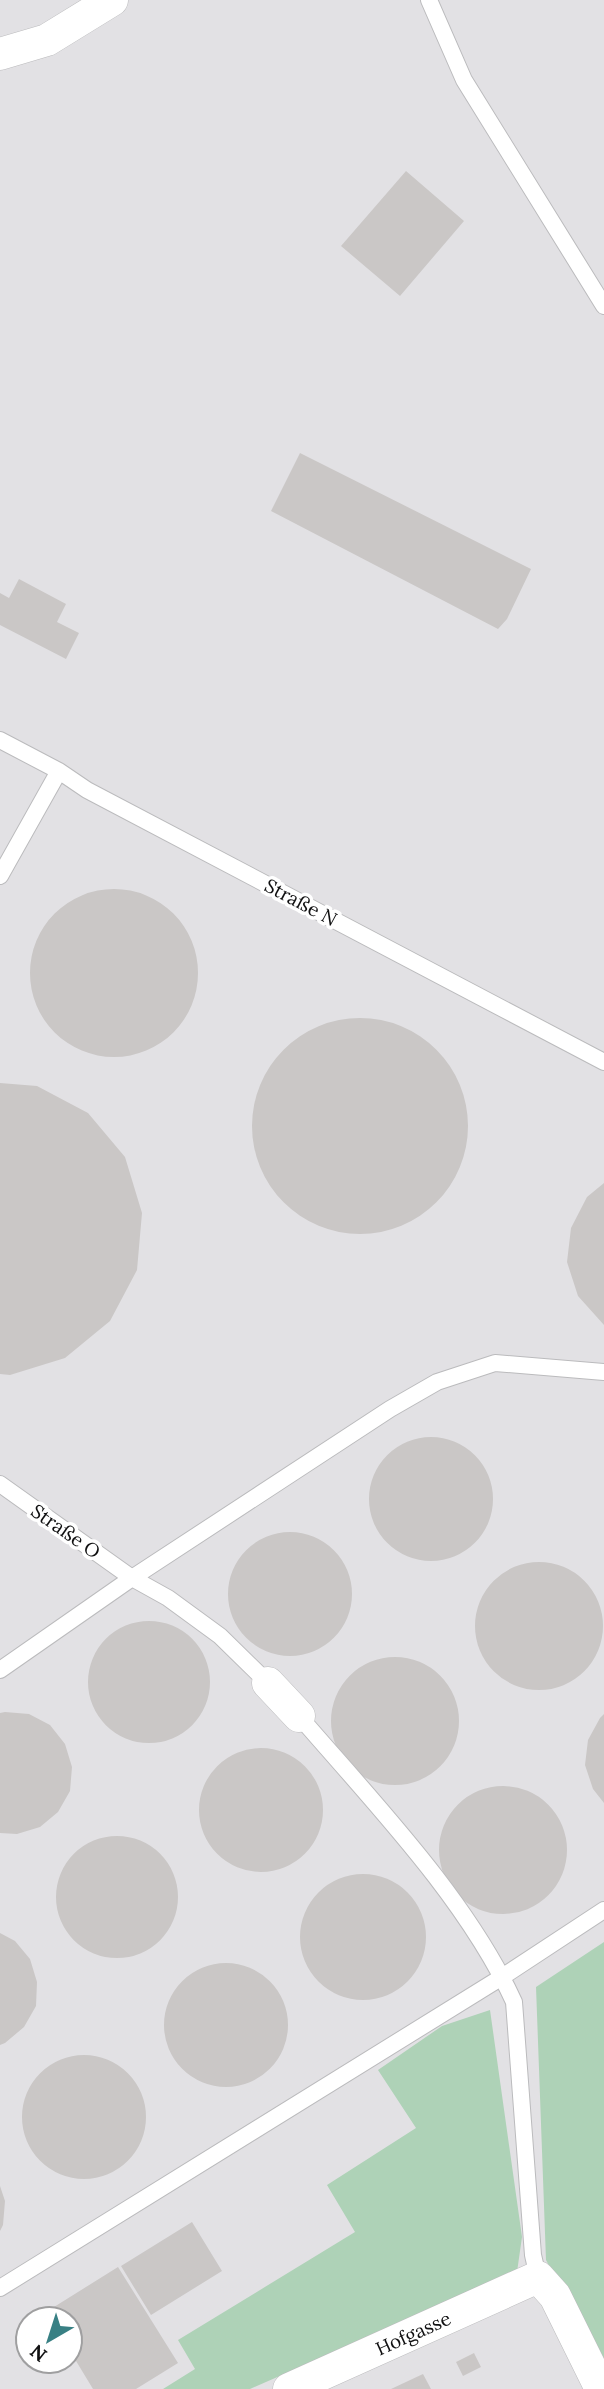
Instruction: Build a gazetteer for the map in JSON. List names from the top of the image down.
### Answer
{
  "streets": {
    "street": ["Hofgasse"],
    "lane": ["Straße N", "Straße O"]
  },
  "north": "bottom left"
}
